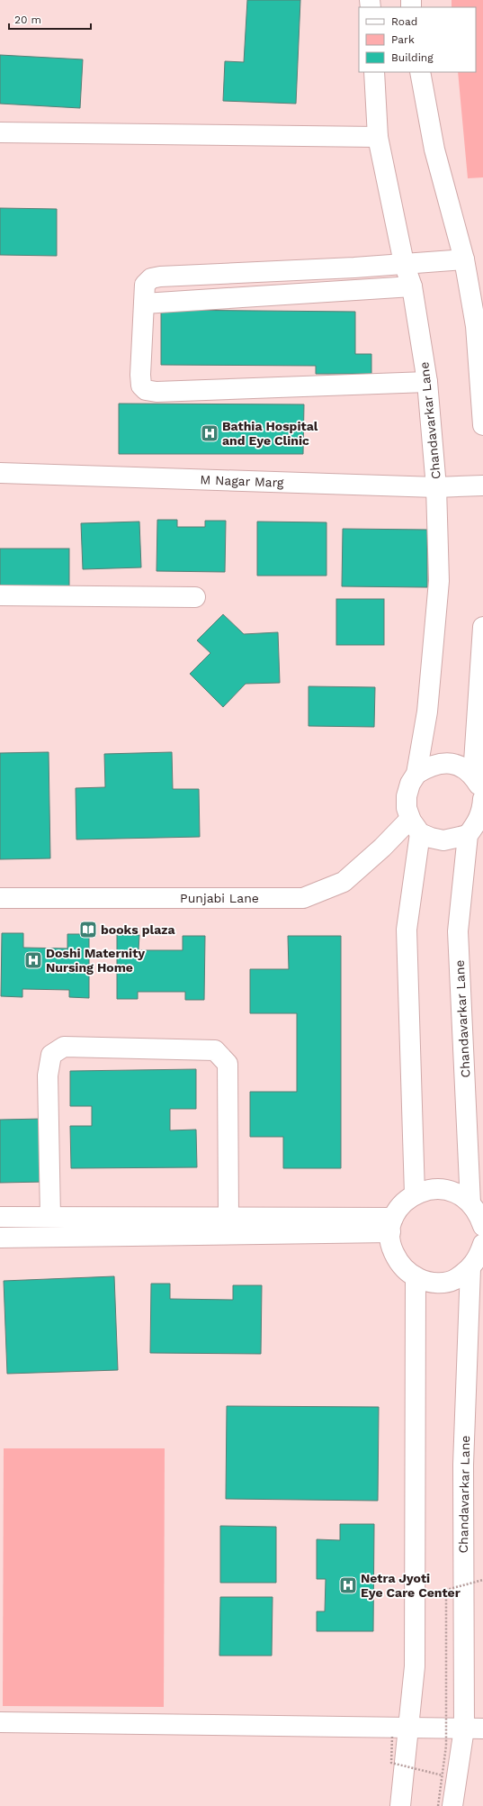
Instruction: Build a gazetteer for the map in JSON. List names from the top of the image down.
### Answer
{
  "streets": {
    "street": ["Chandavarkar Lane", "M Nagar Marg", "Punjabi Lane"]
  },
  "crossings": [
    ["Chandavarkar Lane", "M Nagar Marg"],
    ["Chandavarkar Lane", "Punjabi Lane"]
  ],
  "places": {
    "hospital": ["Bathia Hospital and Eye Clinic", "Doshi Maternity Nursing Home", "Netra Jyoti Eye Care Center"],
    "library": ["books plaza"]
  },
  "legend": ["Road", "Park", "Building"],
  "scale_bar": "20 m"
}
